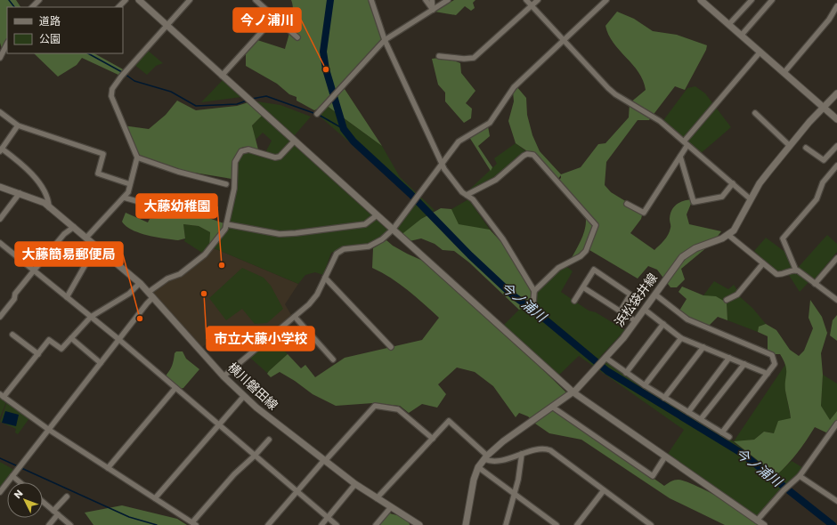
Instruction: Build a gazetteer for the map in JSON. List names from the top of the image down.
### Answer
{
  "streets": {
    "main road": ["浜松袋井線", "横川磐田線"]
  },
  "water": ["今ノ浦川"],
  "places": [
    "今ノ浦川",
    "大藤幼稚園",
    "市立大藤小学校",
    "大藤簡易郵便局"
  ],
  "legend": ["道路", "公園"],
  "north": "top left"
}
